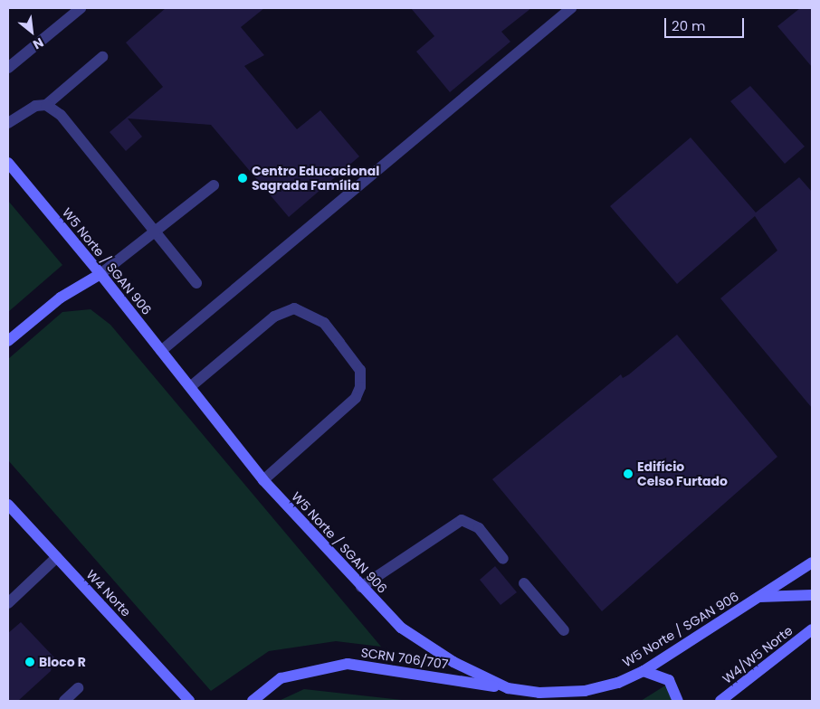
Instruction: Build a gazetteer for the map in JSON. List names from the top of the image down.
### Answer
{
  "streets": {
    "main road": [
      "W5 Norte / SGAN 906",
      "W4 Norte",
      "W4/W5 Norte",
      "SCRN 706/707"
    ]
  },
  "crossings": [
    ["W5 Norte / SGAN 906", "SCRN 706/707"]
  ],
  "places": ["Centro Educacional Sagrada Família", "Edifício Celso Furtado", "Bloco R"],
  "scale_bar": "20 m",
  "north": "bottom right"
}
